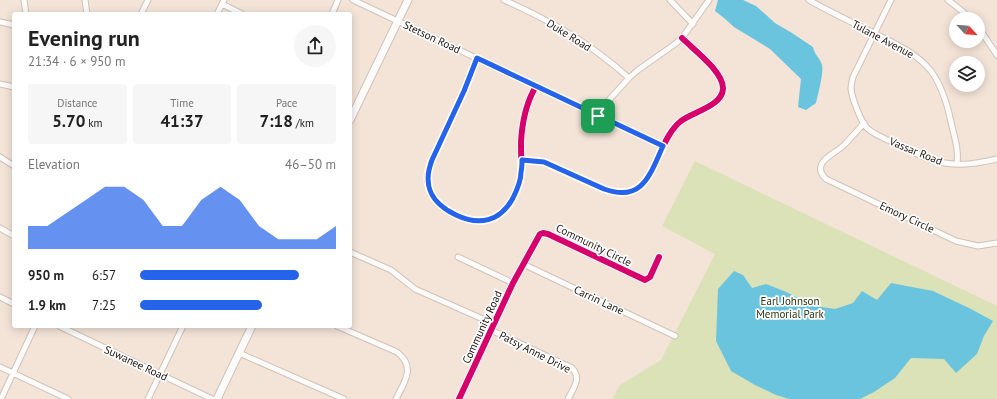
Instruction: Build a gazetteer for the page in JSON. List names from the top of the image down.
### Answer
{
  "streets": {
    "street": [
      "Duke Road",
      "Stetson Road",
      "Tulane Avenue",
      "Vassar Road",
      "Emory Circle",
      "Community Circle",
      "Carrin Lane",
      "Community Road",
      "Patsy Anne Drive",
      "Suwanee Road"
    ]
  },
  "crossings": [
    ["Tulane Avenue", "Vassar Road"],
    ["Vassar Road", "Emory Circle"],
    ["Community Circle", "Carrin Lane"],
    ["Community Circle", "Community Road"],
    ["Carrin Lane", "Community Road"],
    ["Community Road", "Patsy Anne Drive"]
  ],
  "parks": ["Earl Johnson Memorial Park"],
  "north": "bottom right",
  "page": {
    "heading": ["Evening run", "21:34 · 6 × 950 m"],
    "stats": [
      ["Distance", "5.70 km"],
      ["Time", "41:37"],
      ["Pace", "7:18 /km"]
    ],
    "chart": ["Elevation", "46–50 m"],
    "list": [
      {
        "name": "950 m",
        "note": "6:57"
      },
      {
        "name": "1.9 km",
        "note": "7:25"
      }
    ]
  }
}
